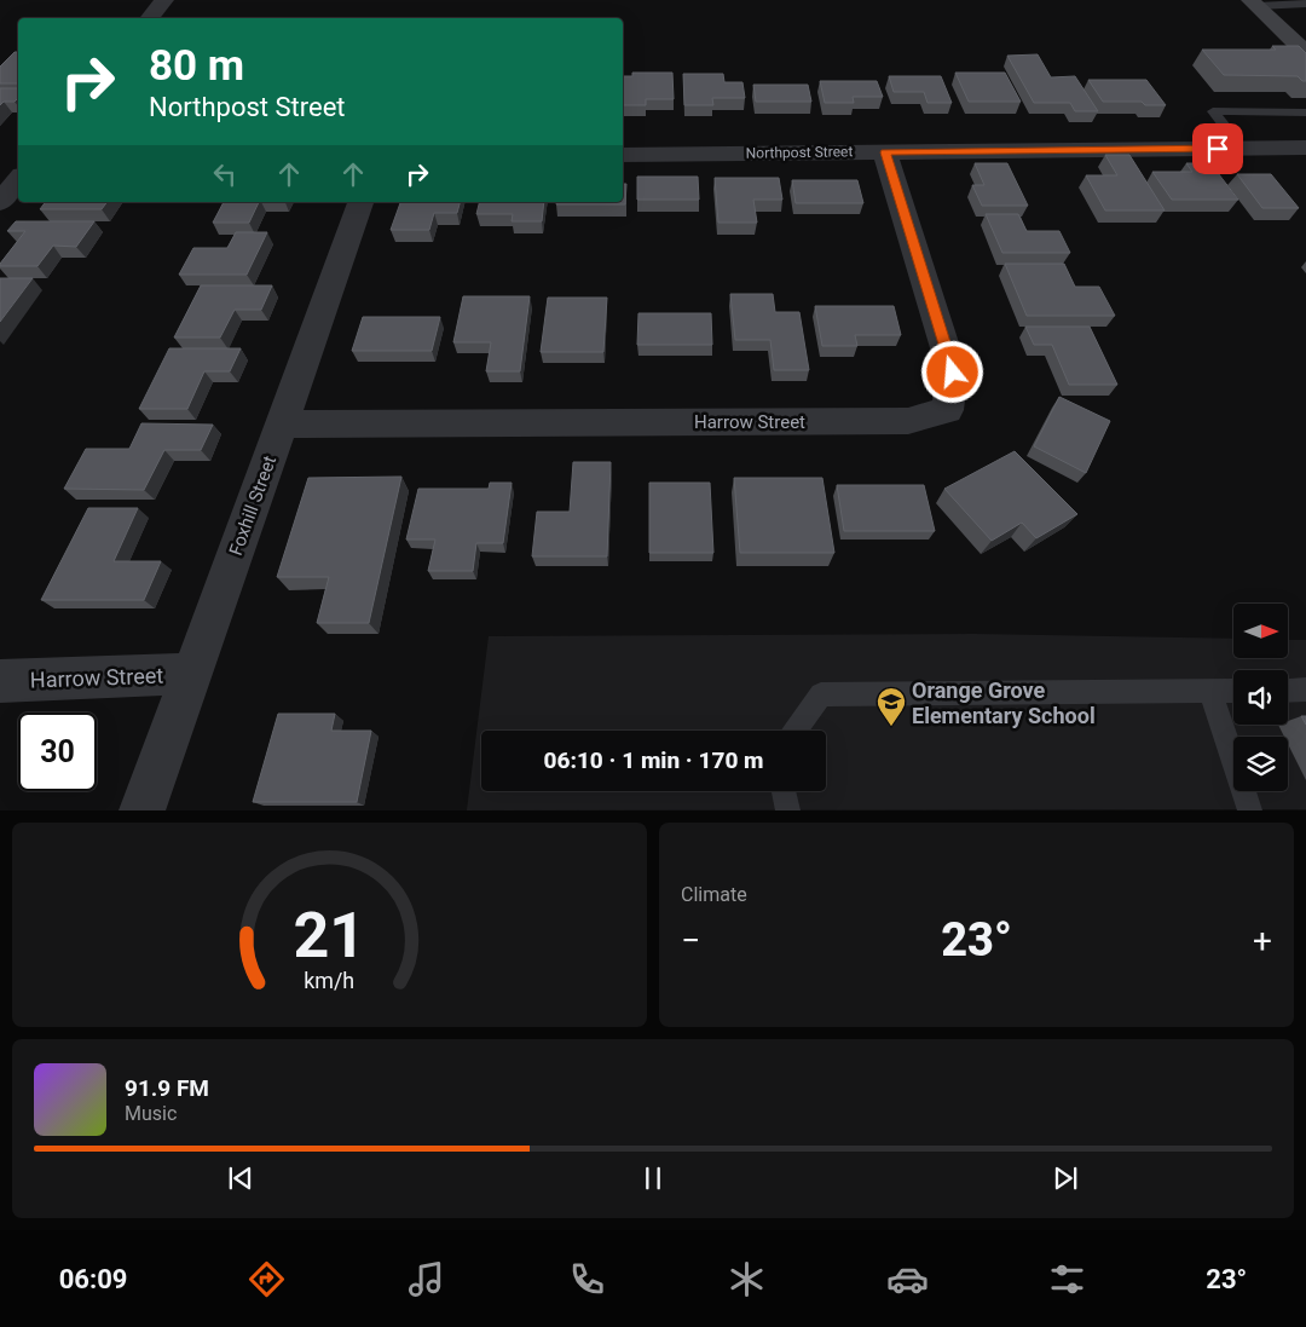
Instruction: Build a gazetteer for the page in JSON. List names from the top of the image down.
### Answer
{
  "streets": {
    "street": ["Northpost Street", "Harrow Street", "Foxhill Street"]
  },
  "crossings": [
    ["Northpost Street", "Harrow Street"],
    ["Harrow Street", "Foxhill Street"]
  ],
  "places": {
    "school or university": ["Orange Grove Elementary School"]
  },
  "north": "right",
  "page": {
    "turn": ["80 m", "Northpost Street"],
    "limit": "30",
    "trip": "06:10 · 1 min · 170 m",
    "tile": "Climate",
    "heat": ["−", "23°", "+"],
    "song": ["91.9 FM", "Music"],
    "tabs": ["06:09", "23°"],
    "gauge": ["21", "km/h"]
  }
}
